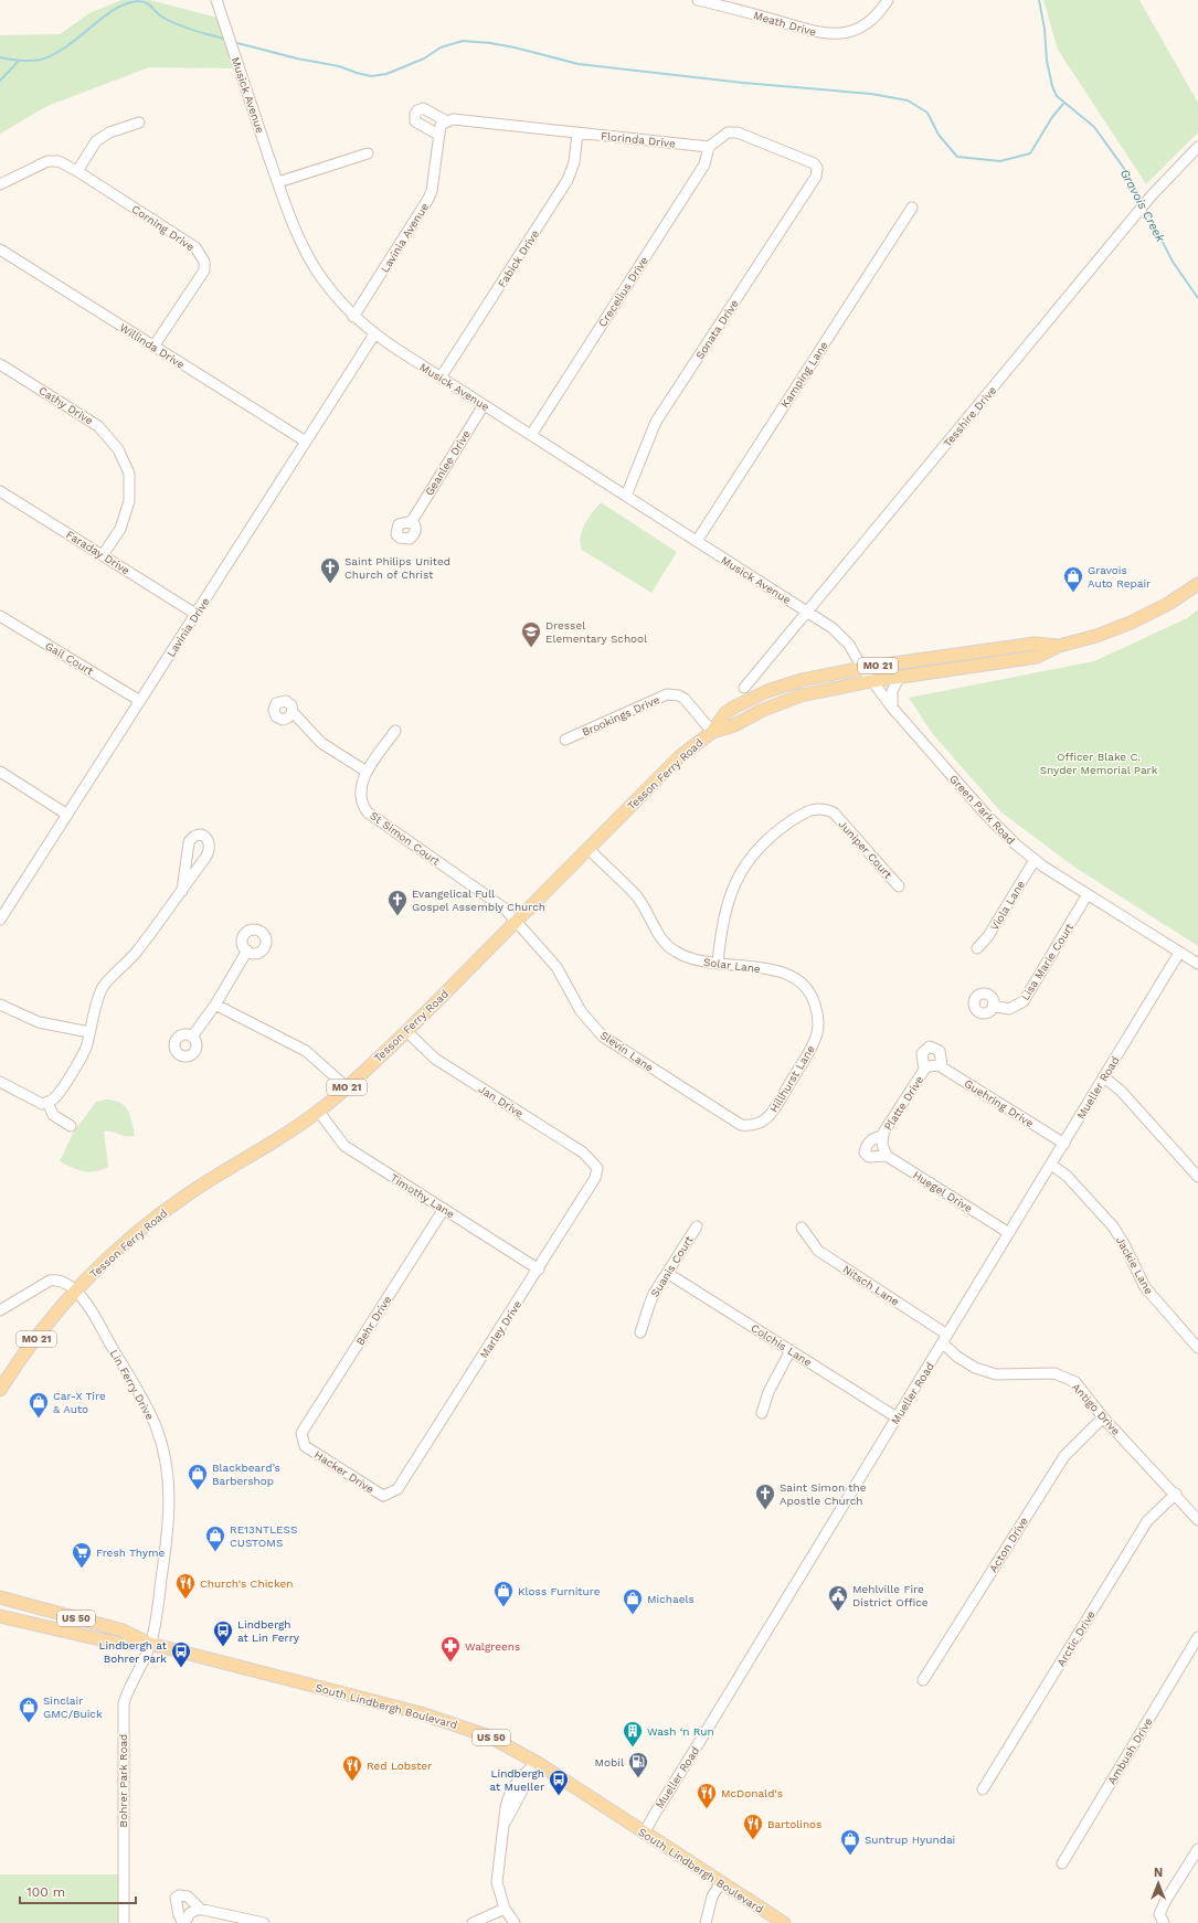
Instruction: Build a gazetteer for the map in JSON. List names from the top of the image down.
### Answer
{
  "streets": {
    "main road": [
      "MO 21",
      "Tesson Ferry Road",
      "US 50",
      "South Lindbergh Boulevard"
    ],
    "street": [
      "Meath Drive",
      "Musick Avenue",
      "Florinda Drive",
      "Corning Drive",
      "Lavinia Avenue",
      "Fabick Drive",
      "Crecelius Drive",
      "Sonata Drive",
      "Willinda Drive",
      "Kamping Lane",
      "Cathy Drive",
      "Tesshire Drive",
      "Geanlee Drive",
      "Faraday Drive",
      "Lavinia Drive",
      "Gail Court",
      "Brookings Drive",
      "Green Park Road",
      "St Simon Court",
      "Juniper Court",
      "Viola Lane",
      "Lisa Marie Court",
      "Solar Lane",
      "Slevin Lane",
      "Hillhurst Lane",
      "Mueller Road",
      "Jan Drive",
      "Platte Drive",
      "Guehring Drive",
      "Huegel Drive",
      "Timothy Lane",
      "Jackie Lane",
      "Suanis Court",
      "Nitsch Lane",
      "Behr Drive",
      "Marley Drive",
      "Colchis Lane",
      "Lin Ferry Drive",
      "Antigo Drive",
      "Hacker Drive",
      "Acton Drive",
      "Arctic Drive",
      "Ambush Drive",
      "Bohrer Park Road"
    ]
  },
  "crossings": [
    ["Musick Avenue", "Lavinia Avenue"],
    ["Musick Avenue", "Fabick Drive"],
    ["Musick Avenue", "Crecelius Drive"],
    ["Musick Avenue", "Sonata Drive"],
    ["Musick Avenue", "Kamping Lane"],
    ["Musick Avenue", "Tesshire Drive"],
    ["Musick Avenue", "Geanlee Drive"],
    ["Musick Avenue", "Lavinia Drive"],
    ["Musick Avenue", "Green Park Road"],
    ["Florinda Drive", "Lavinia Avenue"],
    ["Florinda Drive", "Fabick Drive"],
    ["Florinda Drive", "Crecelius Drive"],
    ["Florinda Drive", "Sonata Drive"],
    ["Corning Drive", "Willinda Drive"],
    ["Crecelius Drive", "Sonata Drive"],
    ["Willinda Drive", "Lavinia Drive"],
    ["Cathy Drive", "Faraday Drive"],
    ["Tesshire Drive", "Green Park Road"],
    ["Faraday Drive", "Lavinia Drive"],
    ["Lavinia Drive", "Gail Court"],
    ["Brookings Drive", "Tesson Ferry Road"],
    ["Tesson Ferry Road", "Green Park Road"],
    ["Tesson Ferry Road", "St Simon Court"],
    ["Tesson Ferry Road", "Solar Lane"],
    ["Tesson Ferry Road", "Slevin Lane"],
    ["Tesson Ferry Road", "Jan Drive"],
    ["Tesson Ferry Road", "Timothy Lane"],
    ["Tesson Ferry Road", "Lin Ferry Drive"],
    ["Green Park Road", "Viola Lane"],
    ["Green Park Road", "Lisa Marie Court"],
    ["Green Park Road", "Mueller Road"],
    ["St Simon Court", "Slevin Lane"],
    ["Juniper Court", "Solar Lane"],
    ["Solar Lane", "Hillhurst Lane"],
    ["Slevin Lane", "Hillhurst Lane"],
    ["Mueller Road", "Guehring Drive"],
    ["Mueller Road", "Huegel Drive"],
    ["Mueller Road", "Jackie Lane"],
    ["Mueller Road", "Nitsch Lane"],
    ["Mueller Road", "Colchis Lane"],
    ["Mueller Road", "Antigo Drive"],
    ["Mueller Road", "South Lindbergh Boulevard"],
    ["Jan Drive", "Marley Drive"],
    ["Platte Drive", "Guehring Drive"],
    ["Platte Drive", "Huegel Drive"],
    ["Timothy Lane", "Behr Drive"],
    ["Timothy Lane", "Marley Drive"],
    ["Suanis Court", "Colchis Lane"],
    ["Nitsch Lane", "Antigo Drive"],
    ["Behr Drive", "Hacker Drive"],
    ["Marley Drive", "Hacker Drive"],
    ["Lin Ferry Drive", "South Lindbergh Boulevard"],
    ["Lin Ferry Drive", "Bohrer Park Road"],
    ["Antigo Drive", "Acton Drive"],
    ["Antigo Drive", "Arctic Drive"],
    ["South Lindbergh Boulevard", "Bohrer Park Road"]
  ],
  "water": ["Gravois Creek"],
  "parks": ["Officer Blake C. Snyder Memorial Park"],
  "places": {
    "church": ["Saint Philips United Church of Christ", "Evangelical Full Gospel Assembly Church", "Saint Simon the Apostle Church"],
    "shop": [
      "Gravois Auto Repair",
      "Car-X Tire & Auto",
      "Blackbeard’s Barbershop",
      "RE13NTLESS CUSTOMS",
      "Kloss Furniture",
      "Michaels",
      "Sinclair GMC/Buick",
      "Suntrup Hyundai"
    ],
    "school or university": ["Dressel Elementary School"],
    "supermarket": ["Fresh Thyme"],
    "restaurant": [
      "Church's Chicken",
      "Red Lobster",
      "McDonald's",
      "Bartolinos"
    ],
    "public building": ["Mehlville Fire District Office"],
    "bus stop": ["Lindbergh at Lin Ferry", "Lindbergh at Bohrer Park", "Lindbergh at Mueller"],
    "pharmacy": ["Walgreens"],
    "building": ["Wash ‘n Run"],
    "fuel station": ["Mobil"]
  },
  "scale_bar": "100 m",
  "north": "top"
}
